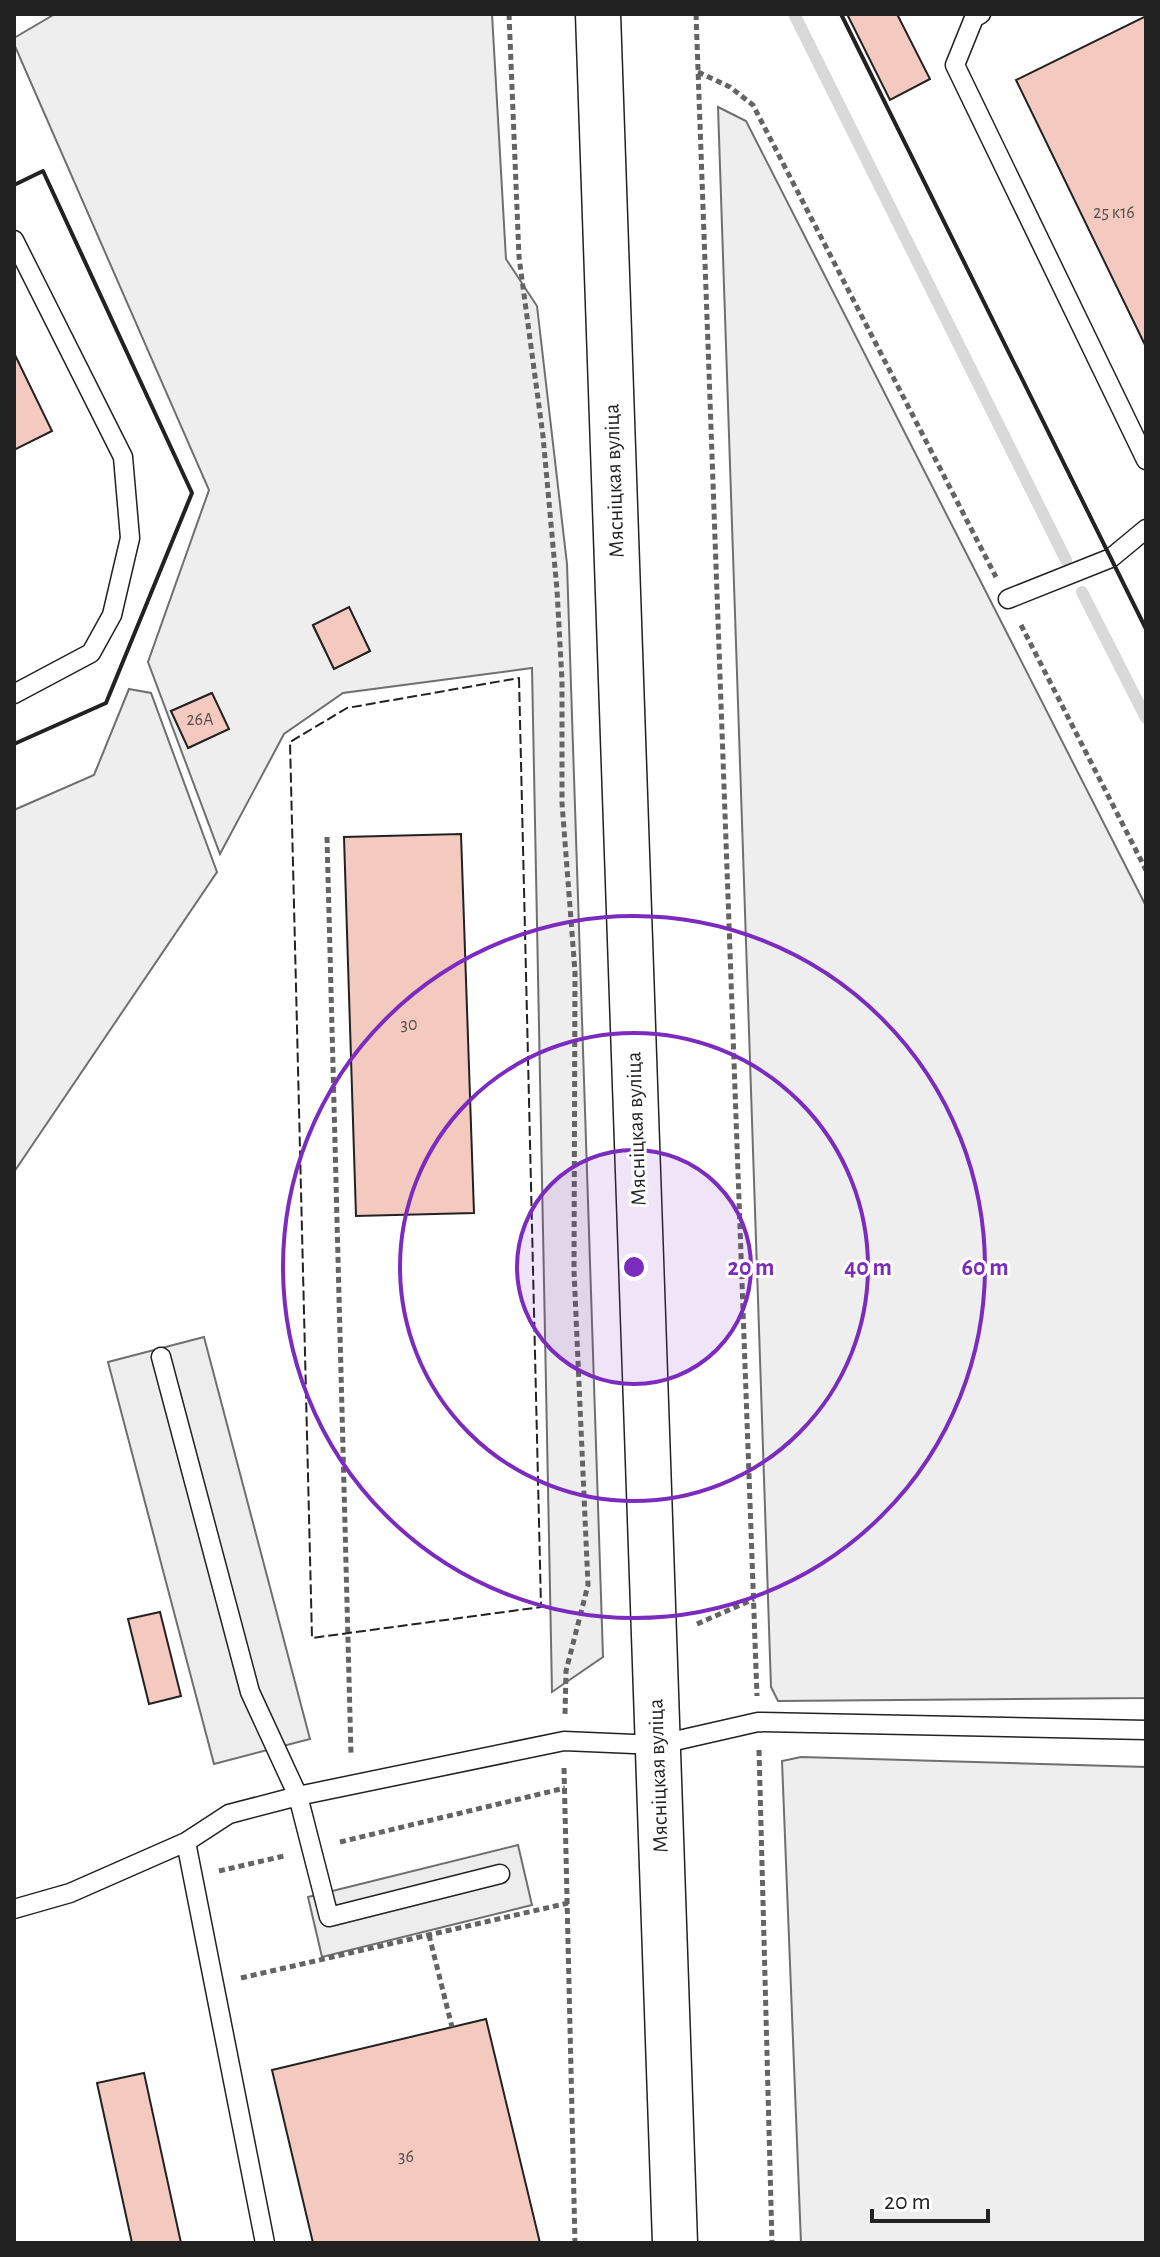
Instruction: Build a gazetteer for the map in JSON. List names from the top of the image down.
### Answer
{
  "streets": {
    "main road": ["Мясніцкая вуліца"]
  },
  "house_numbers": [
    "25 к16",
    "26А",
    "30",
    "36"
  ],
  "scale_bar": "20 m",
  "rings": ["20 m", "40 m", "60 m"]
}
